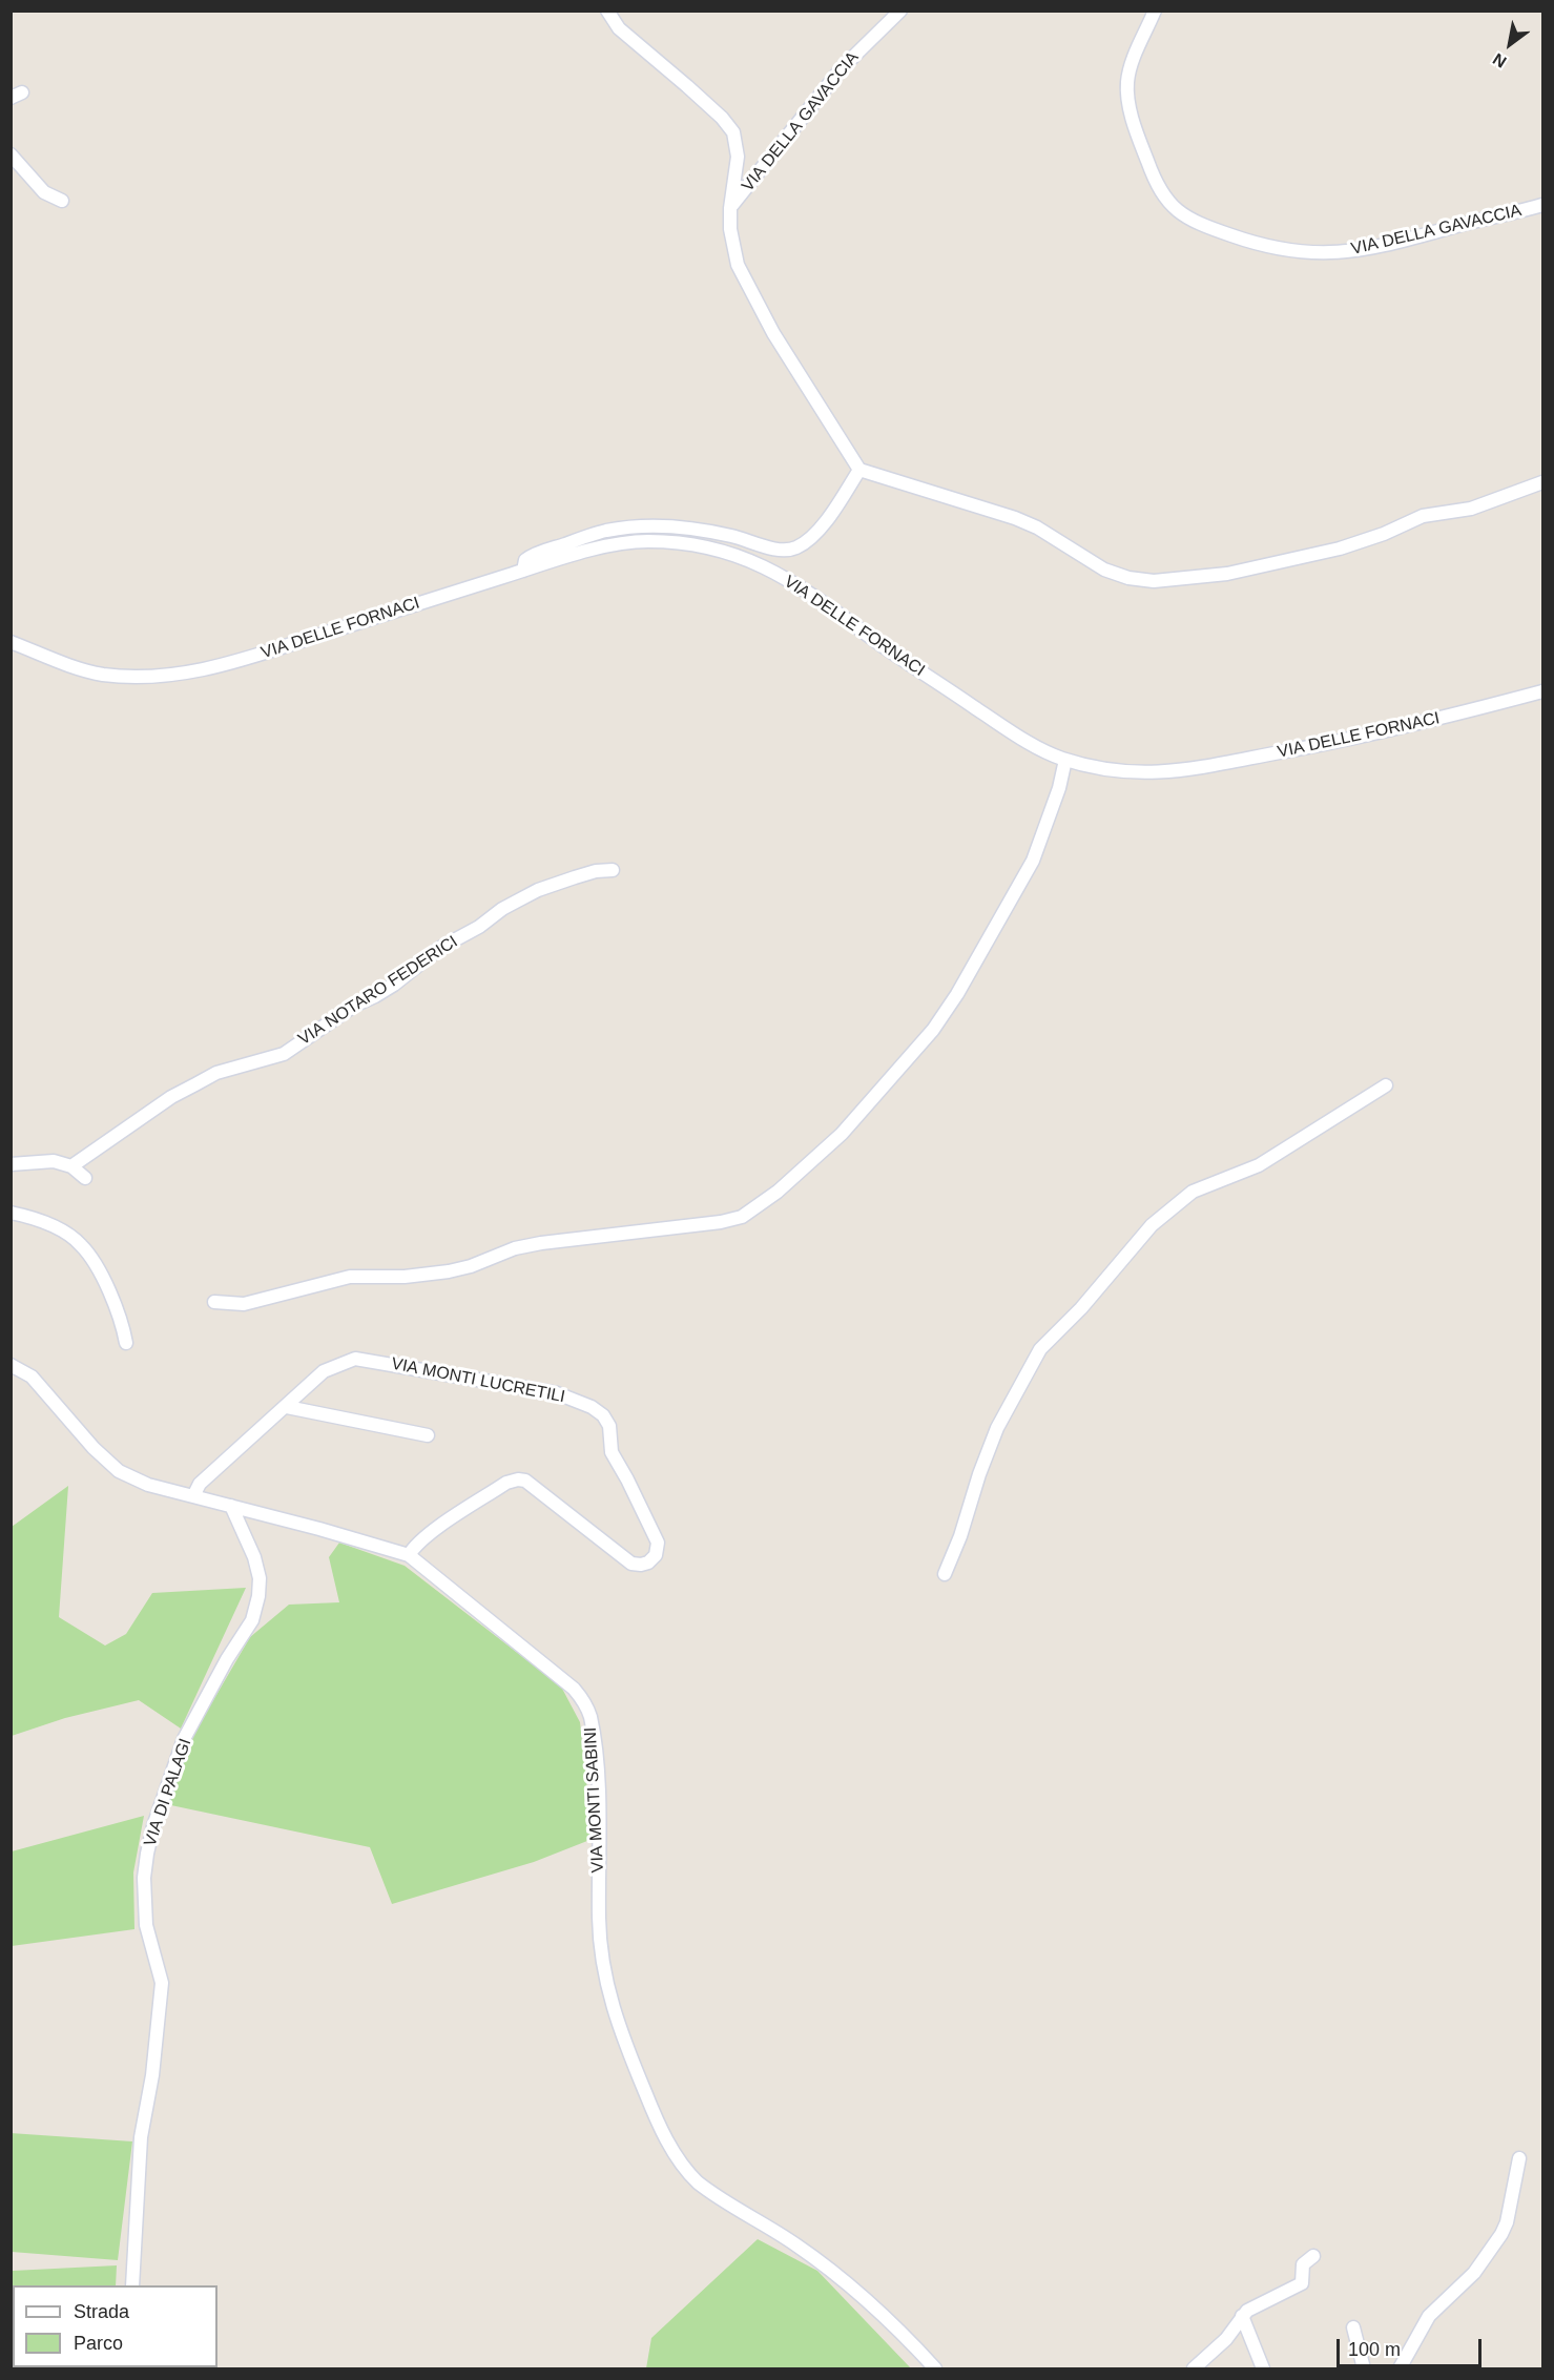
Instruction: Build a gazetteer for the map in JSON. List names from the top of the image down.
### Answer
{
  "streets": {
    "street": [
      "VIA DELLA GAVACCIA",
      "VIA DELLE FORNACI",
      "VIA NOTARO FEDERICI",
      "VIA MONTI LUCRETILI",
      "VIA DI PALAGI",
      "VIA MONTI SABINI"
    ]
  },
  "crossings": [
    ["VIA MONTI LUCRETILI", "VIA MONTI SABINI"],
    ["VIA DI PALAGI", "VIA MONTI SABINI"]
  ],
  "legend": ["Strada", "Parco"],
  "scale_bar": "100 m",
  "north": "bottom left"
}
